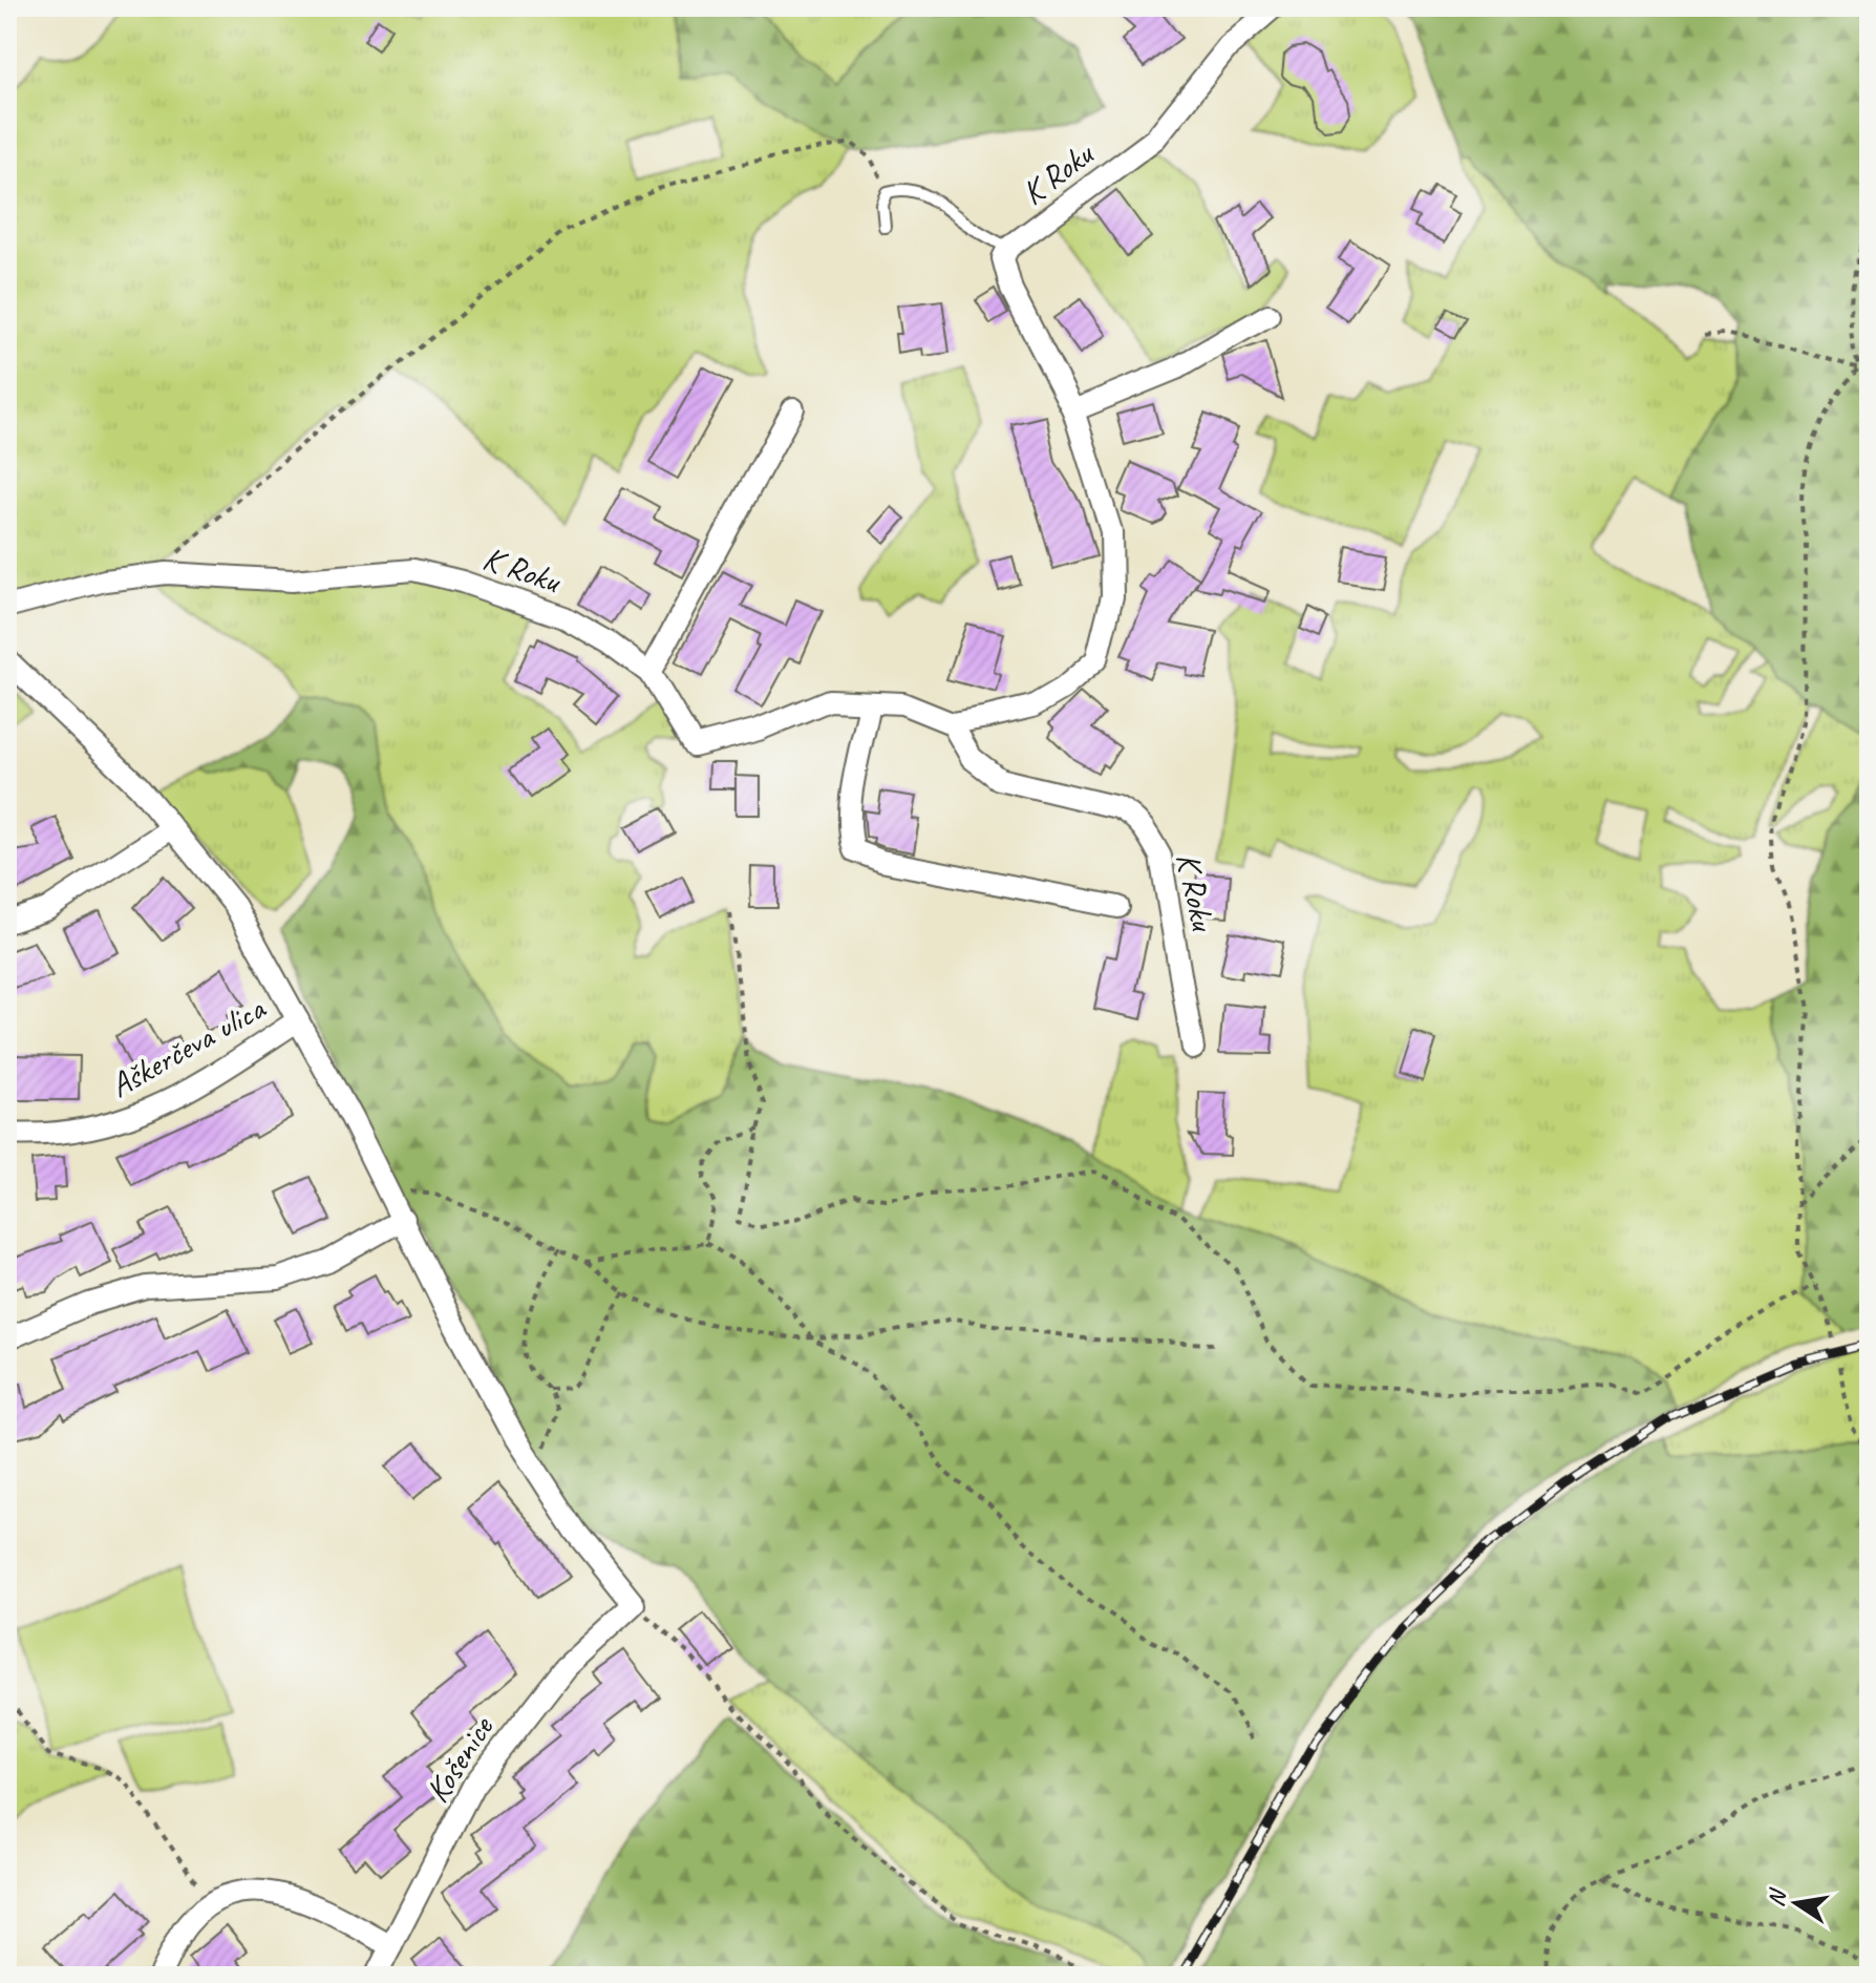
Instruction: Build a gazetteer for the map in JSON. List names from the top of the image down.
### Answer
{
  "streets": {
    "street": ["K Roku", "Aškerčeva ulica", "Košenice"]
  },
  "north": "left"
}
